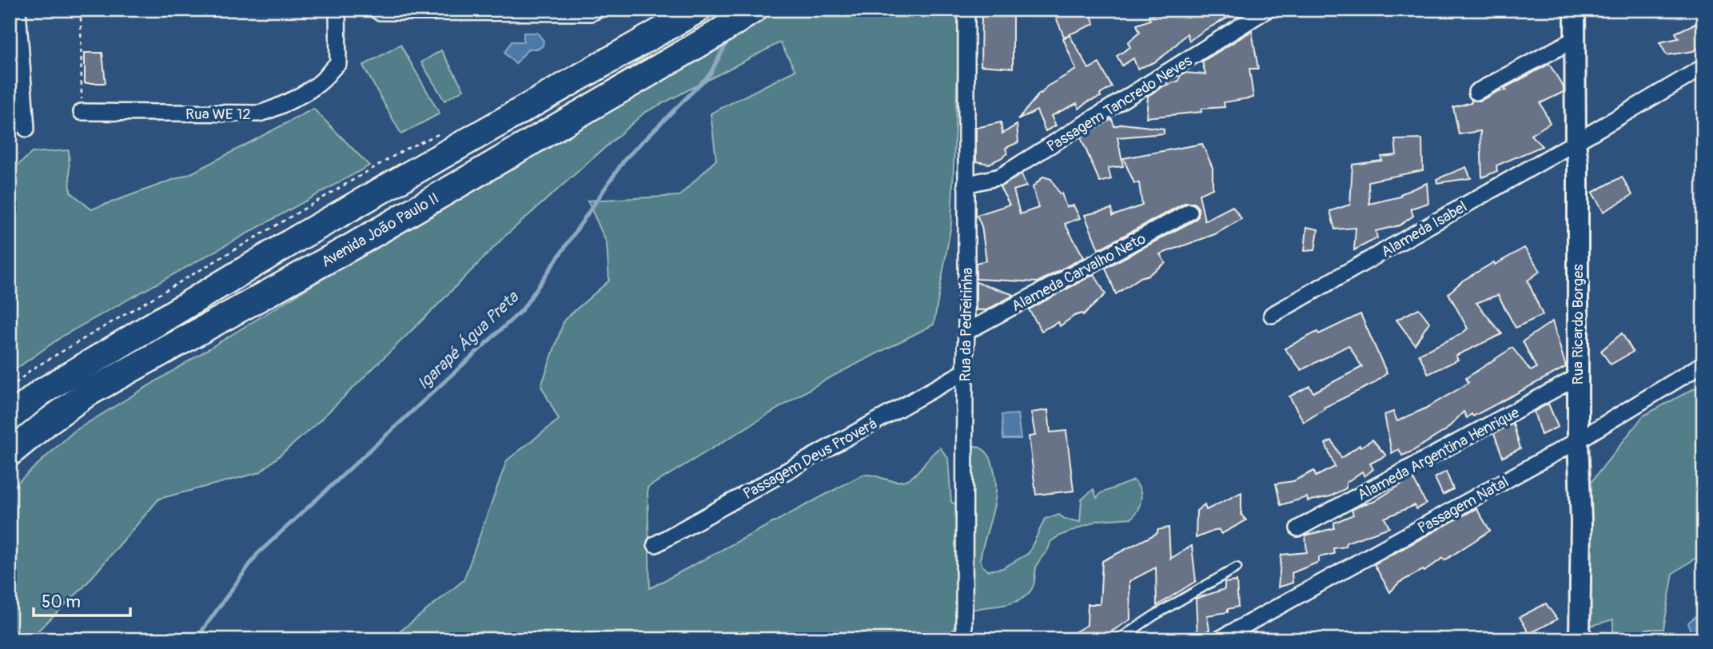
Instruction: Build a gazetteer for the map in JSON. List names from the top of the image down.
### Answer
{
  "streets": {
    "main road": ["Avenida João Paulo II"],
    "street": [
      "Passagem Tancredo Neves",
      "Rua WE 12",
      "Alameda Isabel",
      "Alameda Carvalho Neto",
      "Rua da Pedreirinha",
      "Rua Ricardo Borges",
      "Alameda Argentina Henrique",
      "Passagem Deus Proverá",
      "Passagem Natal"
    ]
  },
  "crossings": [
    ["Passagem Tancredo Neves", "Rua da Pedreirinha"],
    ["Alameda Isabel", "Rua Ricardo Borges"],
    ["Alameda Carvalho Neto", "Rua da Pedreirinha"],
    ["Rua da Pedreirinha", "Passagem Deus Proverá"],
    ["Rua Ricardo Borges", "Alameda Argentina Henrique"],
    ["Rua Ricardo Borges", "Passagem Natal"]
  ],
  "water": ["Igarapé Água Preta"],
  "scale_bar": "50 m"
}
